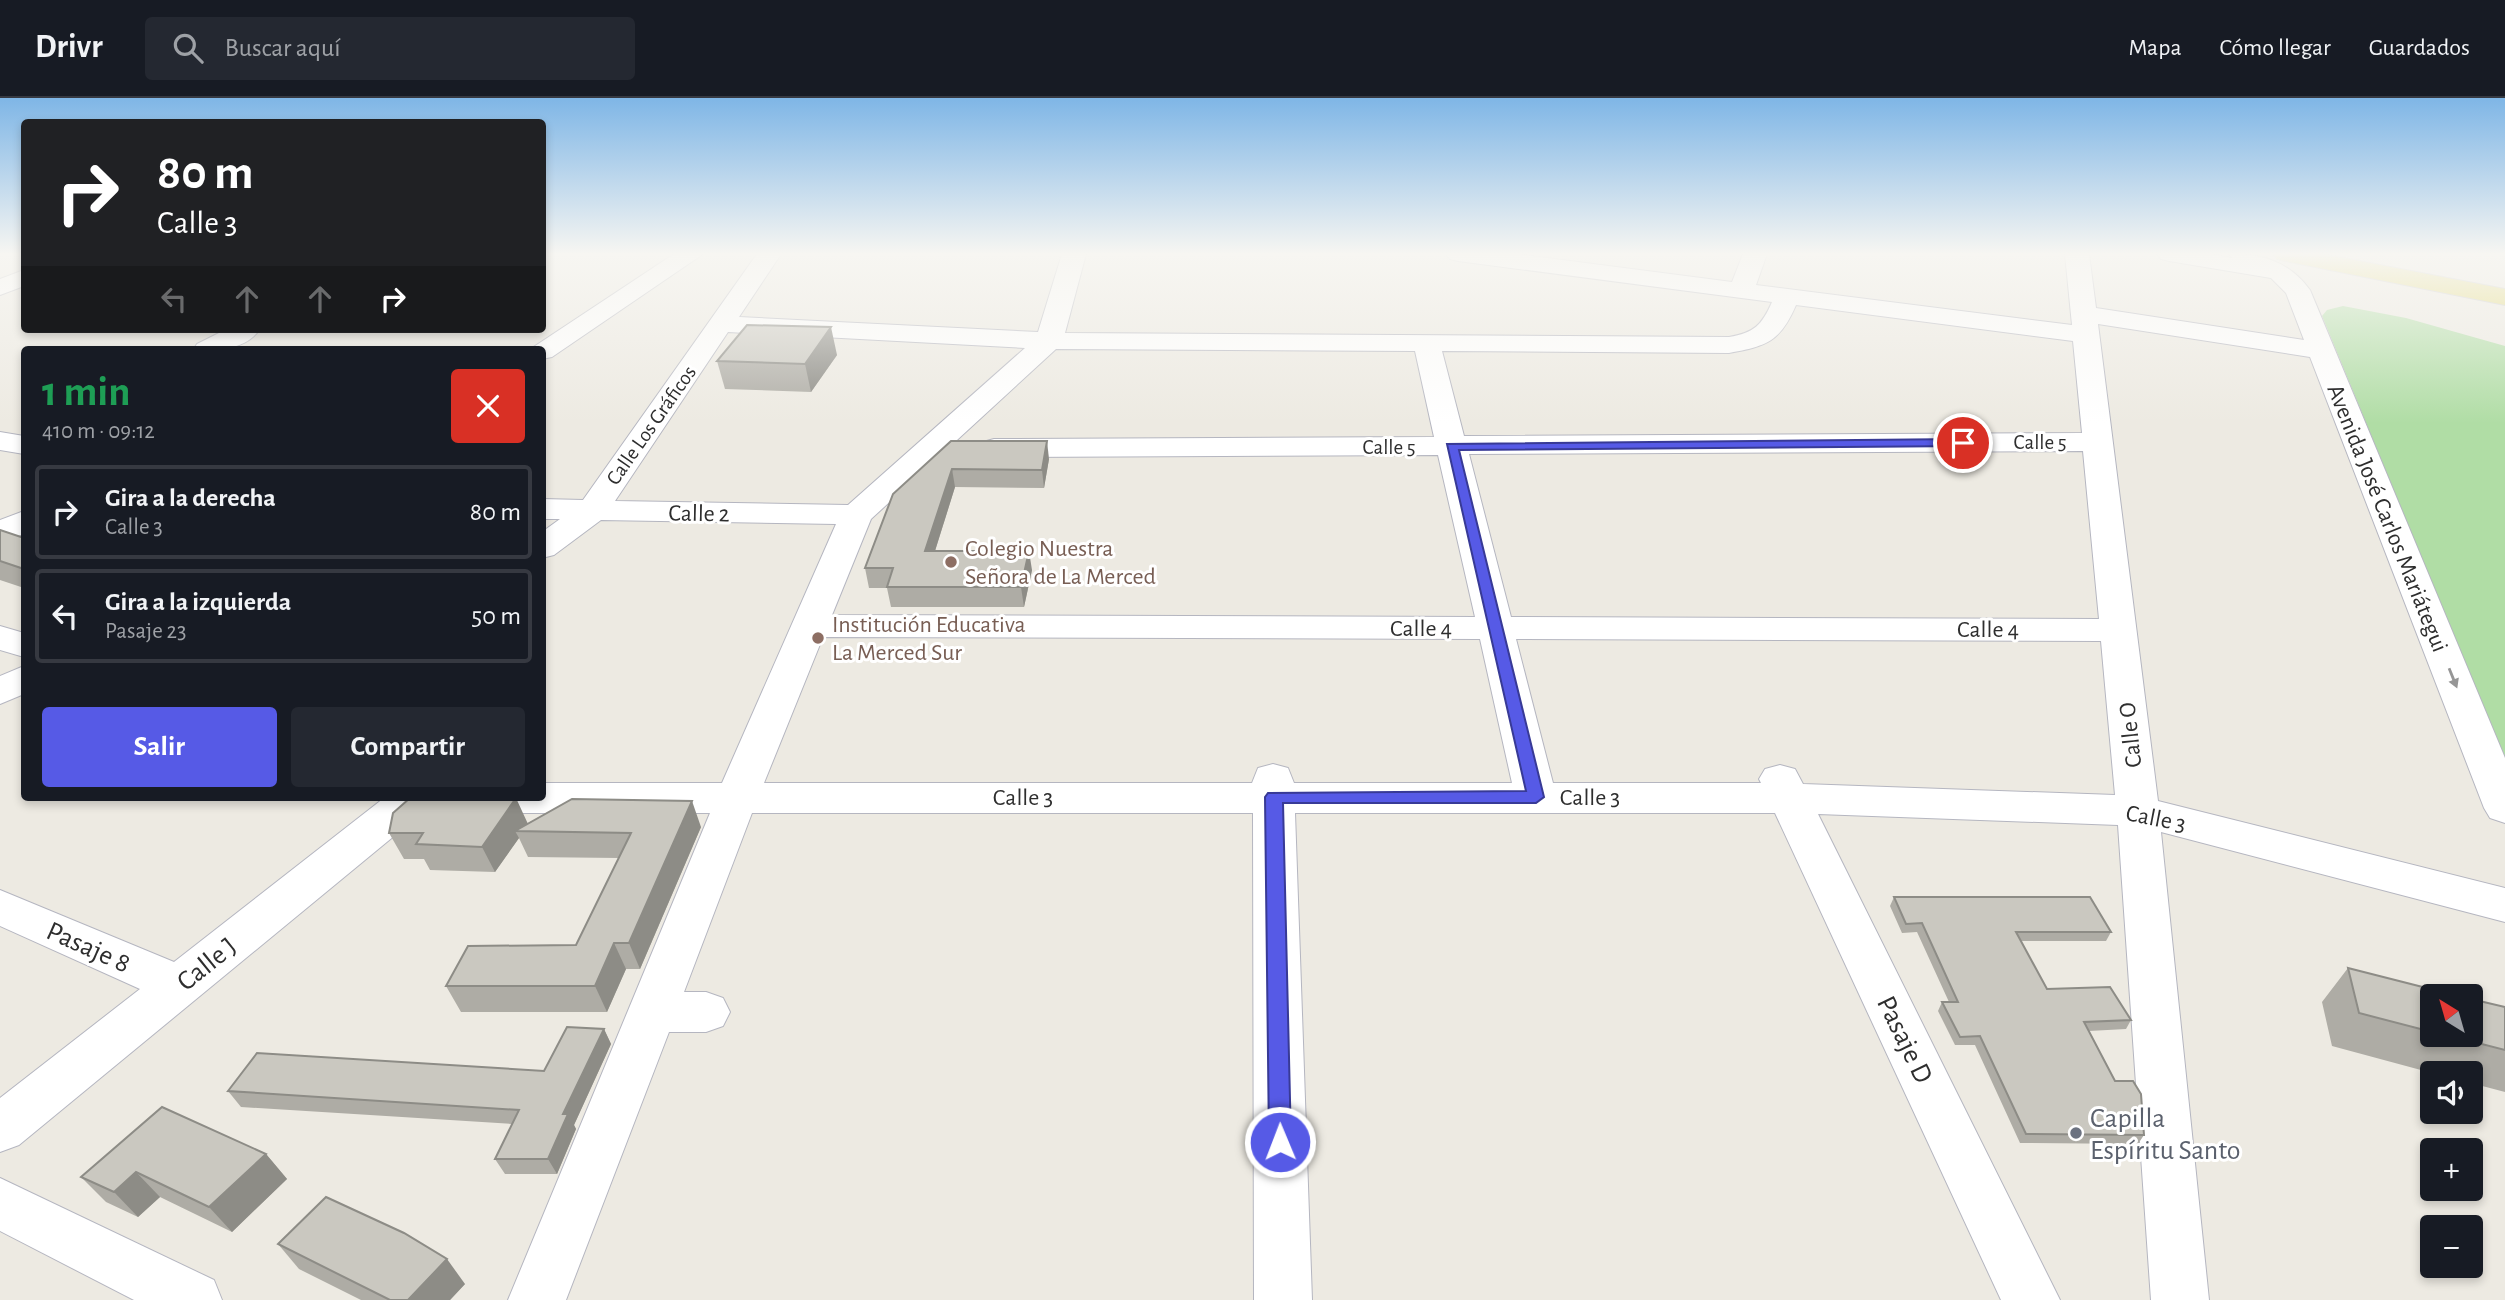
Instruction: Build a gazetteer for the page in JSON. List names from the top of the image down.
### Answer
{
  "streets": {
    "street": [
      "Calle Los Gráficos",
      "Calle 5",
      "Calle 2",
      "Avenida José Carlos Mariátegui",
      "Calle 4",
      "Calle O",
      "Calle 3",
      "Pasaje 8",
      "Calle J",
      "Pasaje D"
    ]
  },
  "crossings": [
    ["Calle Los Gráficos", "Calle 2"],
    ["Calle 5", "Calle O"],
    ["Calle 4", "Calle O"],
    ["Calle O", "Calle 3"],
    ["Calle 3", "Pasaje D"],
    ["Pasaje 8", "Calle J"]
  ],
  "one_way": ["Avenida José Carlos Mariátegui"],
  "places": ["Colegio Nuestra Señora de La Merced", "Institución Educativa La Merced Sur", "Capilla Espíritu Santo"],
  "north": "top left",
  "page": {
    "header": "Drivr",
    "search": "Buscar aquí",
    "nav": ["Mapa", "Cómo llegar", "Guardados"],
    "turn": ["80 m", "Calle 3"],
    "heading": ["1 min", "410 m · 09:12"],
    "list": [
      {
        "name": "Gira a la derecha",
        "note": "Calle 3",
        "value": "80 m"
      },
      {
        "name": "Gira a la izquierda",
        "note": "Pasaje 23",
        "value": "50 m"
      }
    ],
    "buttons": ["Salir", "Compartir"],
    "map_buttons": ["+", "−"]
  }
}
